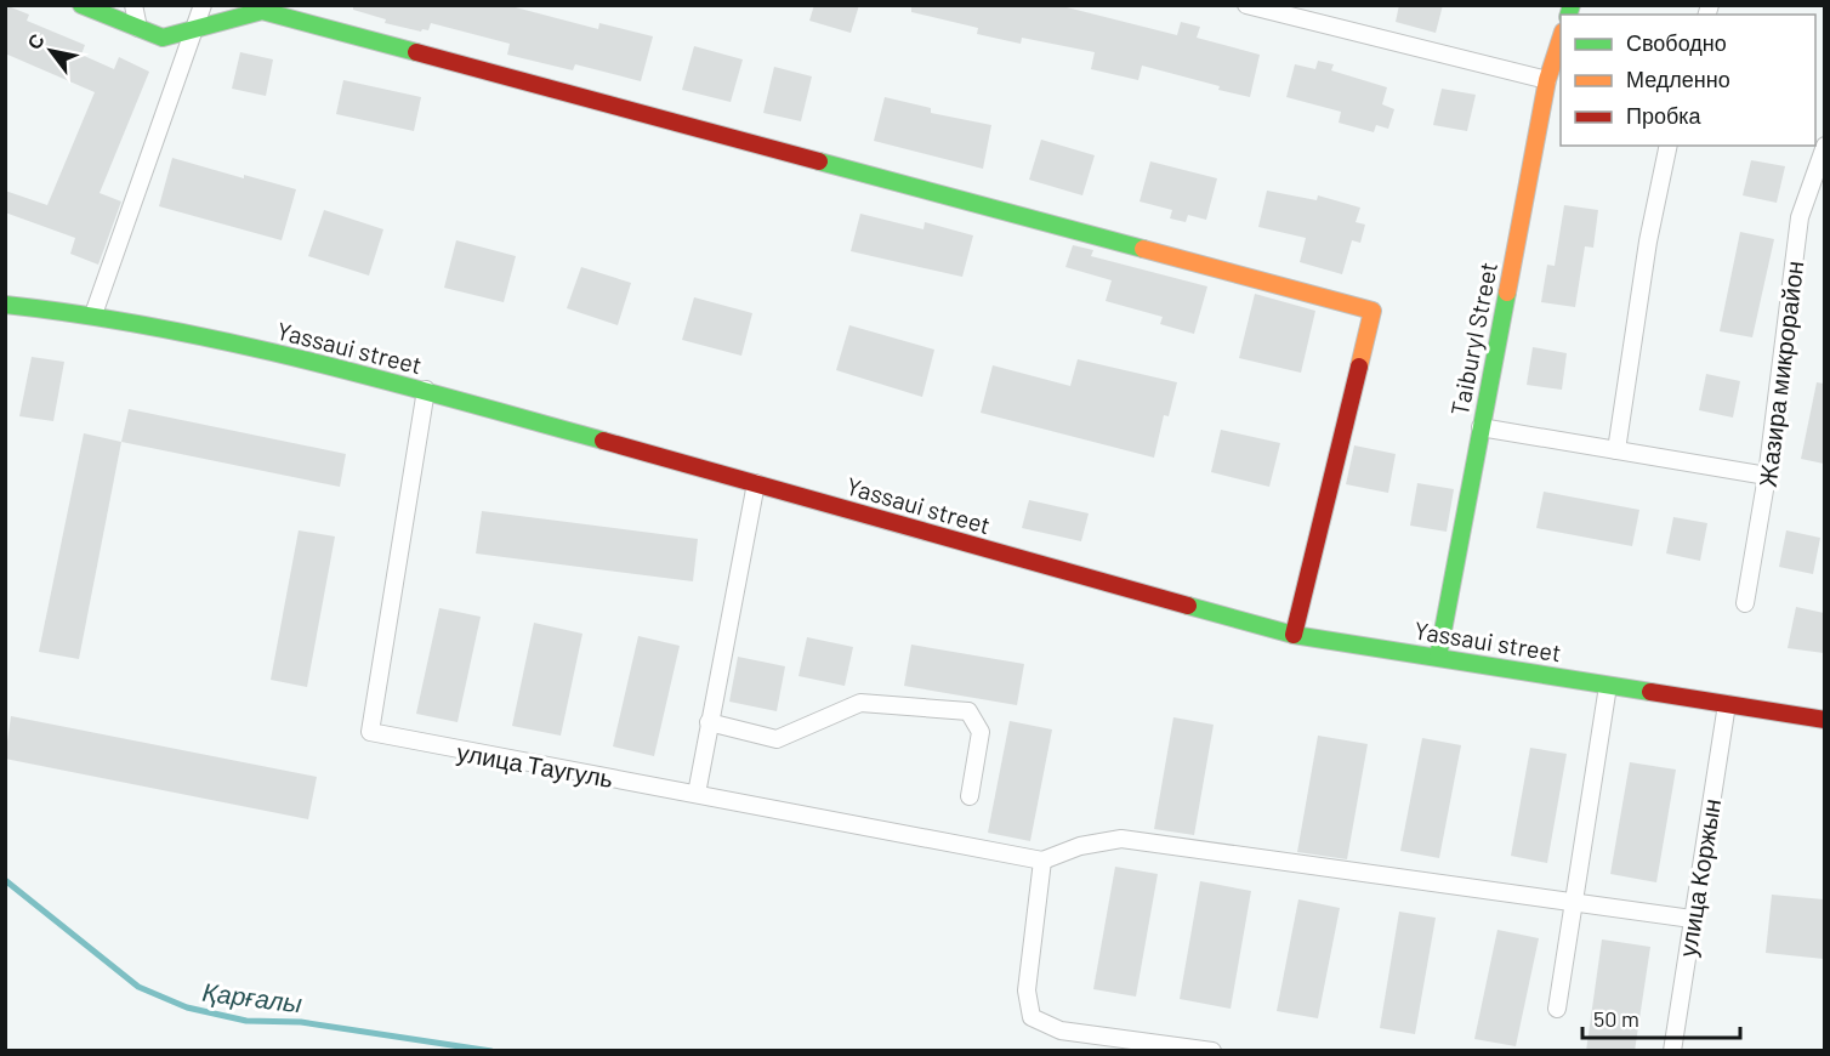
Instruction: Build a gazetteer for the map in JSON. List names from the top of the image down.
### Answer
{
  "streets": {
    "street": [
      "Taiburyl Street",
      "Yassaui street",
      "Жазира микрорайон",
      "улица Таугуль",
      "улица Коржын"
    ]
  },
  "crossings": [
    ["Taiburyl Street", "Yassaui street"],
    ["Yassaui street", "улица Таугуль"],
    ["Yassaui street", "улица Коржын"]
  ],
  "water": ["Қарғалы"],
  "legend": ["Свободно", "Медленно", "Пробка"],
  "scale_bar": "50 m",
  "north": "top left"
}
